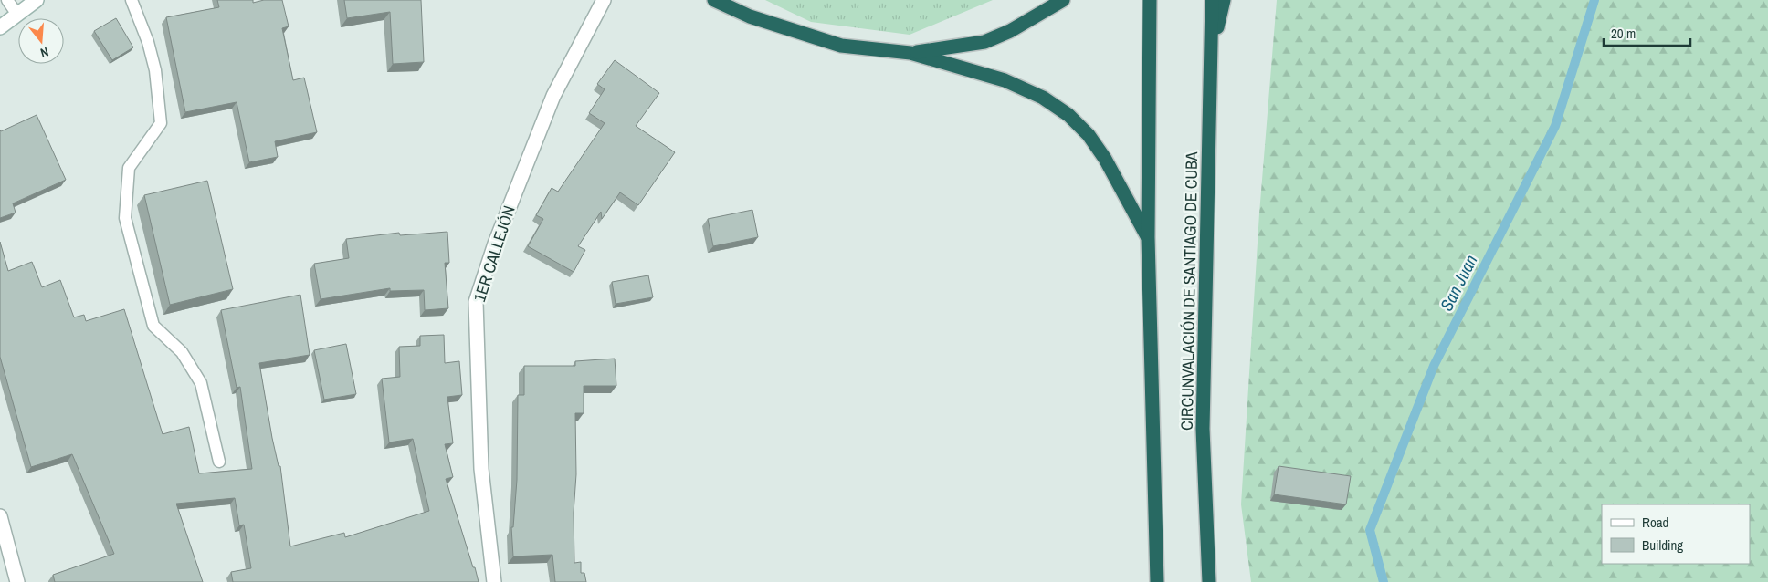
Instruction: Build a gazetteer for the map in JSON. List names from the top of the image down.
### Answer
{
  "streets": {
    "highway": ["CIRCUNVALACIÓN DE SANTIAGO DE CUBA"],
    "street": ["1ER CALLEJÓN"]
  },
  "water": ["San Juan"],
  "legend": ["Road", "Building"],
  "scale_bar": "20 m",
  "north": "bottom"
}
